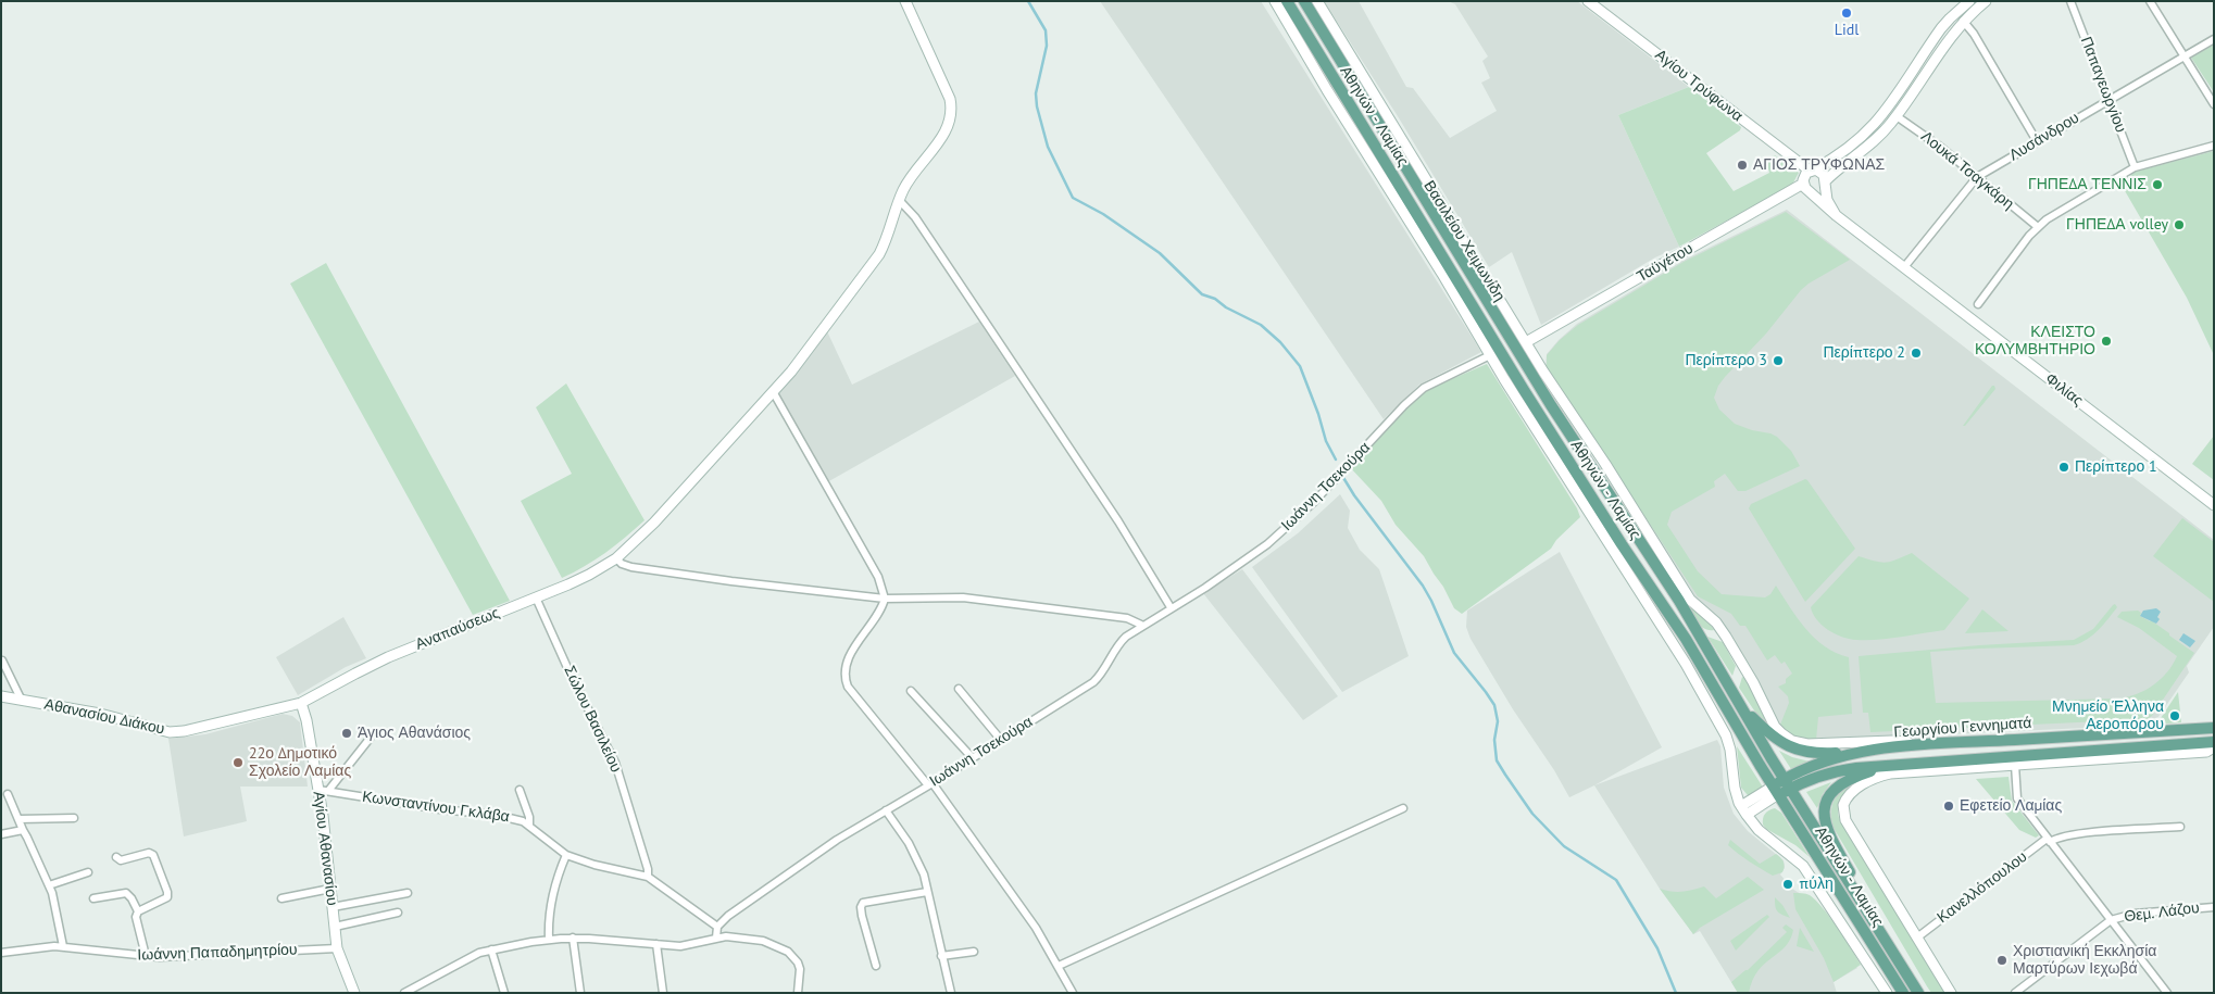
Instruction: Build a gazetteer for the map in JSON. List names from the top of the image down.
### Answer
{
  "streets": {
    "main road": ["Αθηνών - Λαμίας", "Γεωργίου Γεννηματά"],
    "street": [
      "Παπαγεωργίου",
      "Αγίου Τρύφωνα",
      "Λυσάνδρου",
      "Λουκά Τσαγκάρη",
      "Βασιλείου Χειμωνίδη",
      "Ταϋγέτου",
      "Φιλίας",
      "Ιωάννη Τσεκούρα",
      "Αναπαύσεως",
      "Αθανασίου Διάκου",
      "Σώλου Βασιλείου",
      "Κωνσταντίνου Γκλάβα",
      "Αγίου Αθανασίου",
      "Κανελλόπουλου",
      "Θεμ. Λάζου",
      "Ιωάννη Παπαδημητρίου"
    ]
  },
  "crossings": [
    ["Παπαγεωργίου", "Λυσάνδρου"],
    ["Αγίου Τρύφωνα", "Ταϋγέτου"],
    ["Αγίου Τρύφωνα", "Φιλίας"],
    ["Αθηνών - Λαμίας", "Γεωργίου Γεννηματά"],
    ["Λυσάνδρου", "Λουκά Τσαγκάρη"],
    ["Λυσάνδρου", "Φιλίας"],
    ["Βασιλείου Χειμωνίδη", "Ταϋγέτου"],
    ["Βασιλείου Χειμωνίδη", "Γεωργίου Γεννηματά"],
    ["Ταϋγέτου", "Φιλίας"],
    ["Ιωάννη Τσεκούρα", "Κωνσταντίνου Γκλάβα"],
    ["Αναπαύσεως", "Αθανασίου Διάκου"],
    ["Αναπαύσεως", "Σώλου Βασιλείου"],
    ["Αναπαύσεως", "Αγίου Αθανασίου"],
    ["Αθανασίου Διάκου", "Αγίου Αθανασίου"],
    ["Σώλου Βασιλείου", "Κωνσταντίνου Γκλάβα"],
    ["Κωνσταντίνου Γκλάβα", "Αγίου Αθανασίου"],
    ["Αγίου Αθανασίου", "Ιωάννη Παπαδημητρίου"]
  ],
  "places": [
    "Lidl",
    "ΑΓΙΟΣ ΤΡΥΦΩΝΑΣ",
    "ΓΗΠΕΔΑ ΤΕΝΝΙΣ",
    "ΓΗΠΕΔΑ volley",
    "ΚΛΕΙΣΤΟ ΚΟΛΥΜΒΗΤΗΡΙΟ",
    "Περίπτερο 2",
    "Περίπτερο 3",
    "Περίπτερο 1",
    "Μνημείο Έλληνα Αεροπόρου",
    "Άγιος Αθανάσιος",
    "22ο Δημοτικό Σχολείο Λαμίας",
    "Εφετείο Λαμίας",
    "πύλη",
    "Χριστιανική Εκκλησία Μαρτύρων Ιεχωβά"
  ]
}
